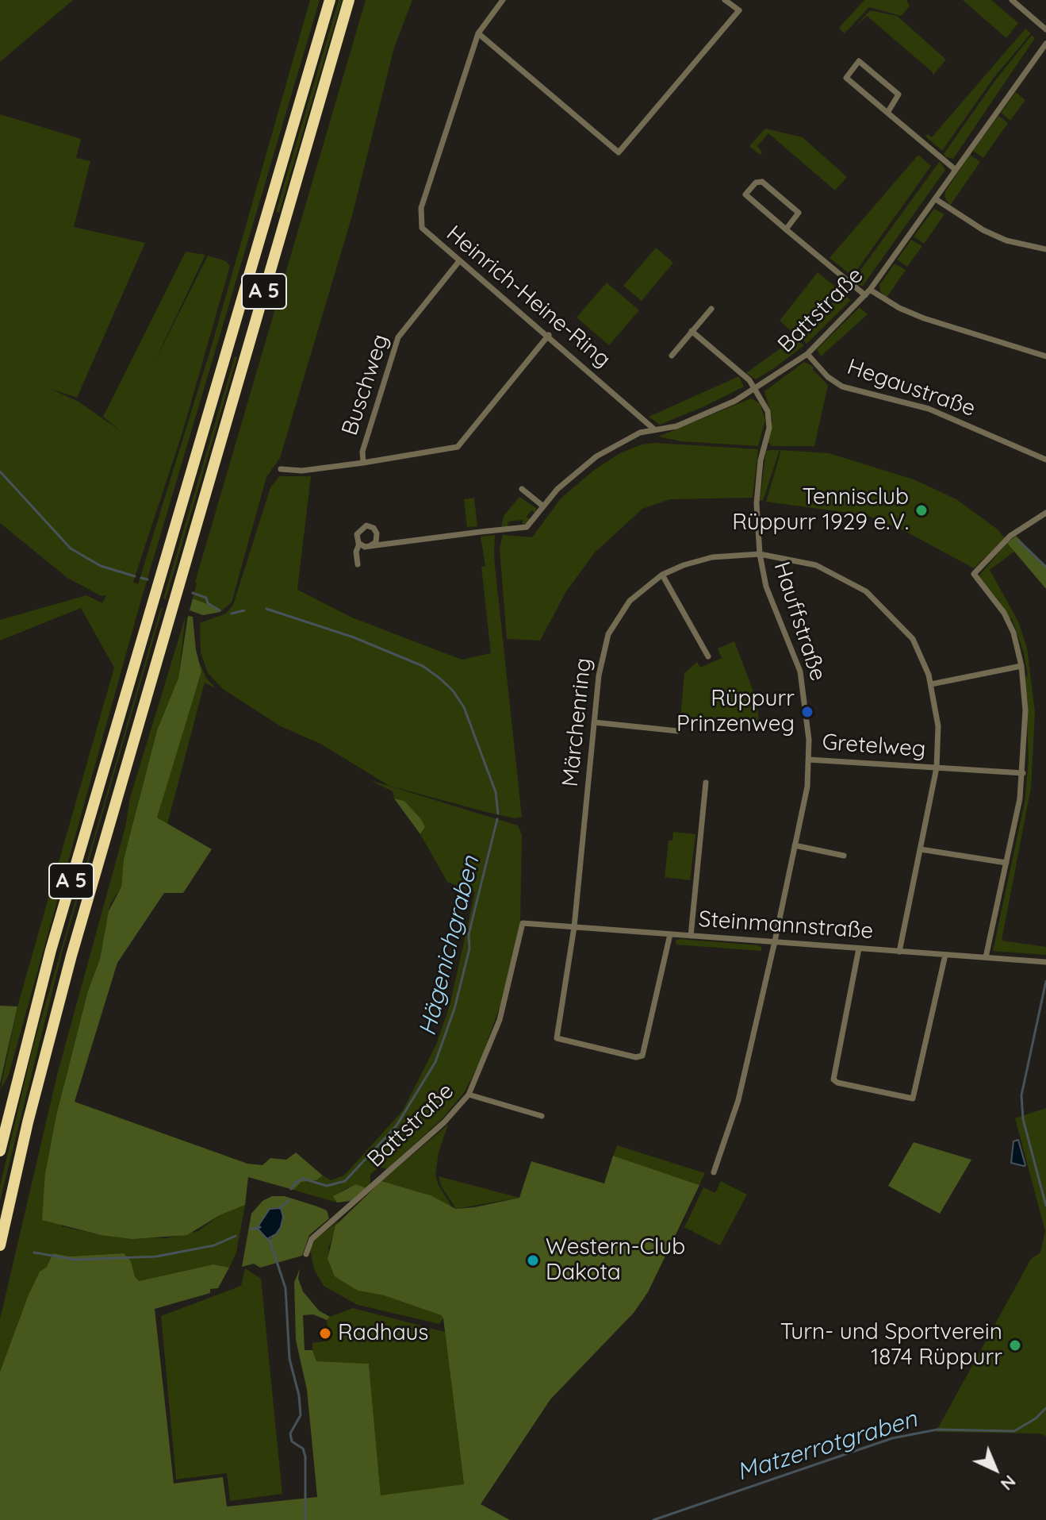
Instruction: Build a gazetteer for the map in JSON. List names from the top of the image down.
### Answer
{
  "streets": {
    "highway": ["A 5"],
    "street": [
      "Heinrich-Heine-Ring",
      "Battstraße",
      "Buschweg",
      "Hegaustraße",
      "Hauffstraße",
      "Märchenring",
      "Gretelweg",
      "Steinmannstraße"
    ]
  },
  "crossings": [
    ["Heinrich-Heine-Ring", "Battstraße"],
    ["Heinrich-Heine-Ring", "Buschweg"],
    ["Battstraße", "Hegaustraße"],
    ["Battstraße", "Hauffstraße"],
    ["Battstraße", "Steinmannstraße"],
    ["Hauffstraße", "Märchenring"],
    ["Hauffstraße", "Gretelweg"],
    ["Hauffstraße", "Steinmannstraße"],
    ["Märchenring", "Gretelweg"],
    ["Märchenring", "Steinmannstraße"]
  ],
  "water": ["Hägenichgraben", "Matzerrotgraben"],
  "places": [
    "Tennisclub Rüppurr 1929 e.V.",
    "Rüppurr Prinzenweg",
    "Western-Club Dakota",
    "Radhaus",
    "Turn- und Sportverein 1874 Rüppurr"
  ],
  "north": "bottom right"
}
